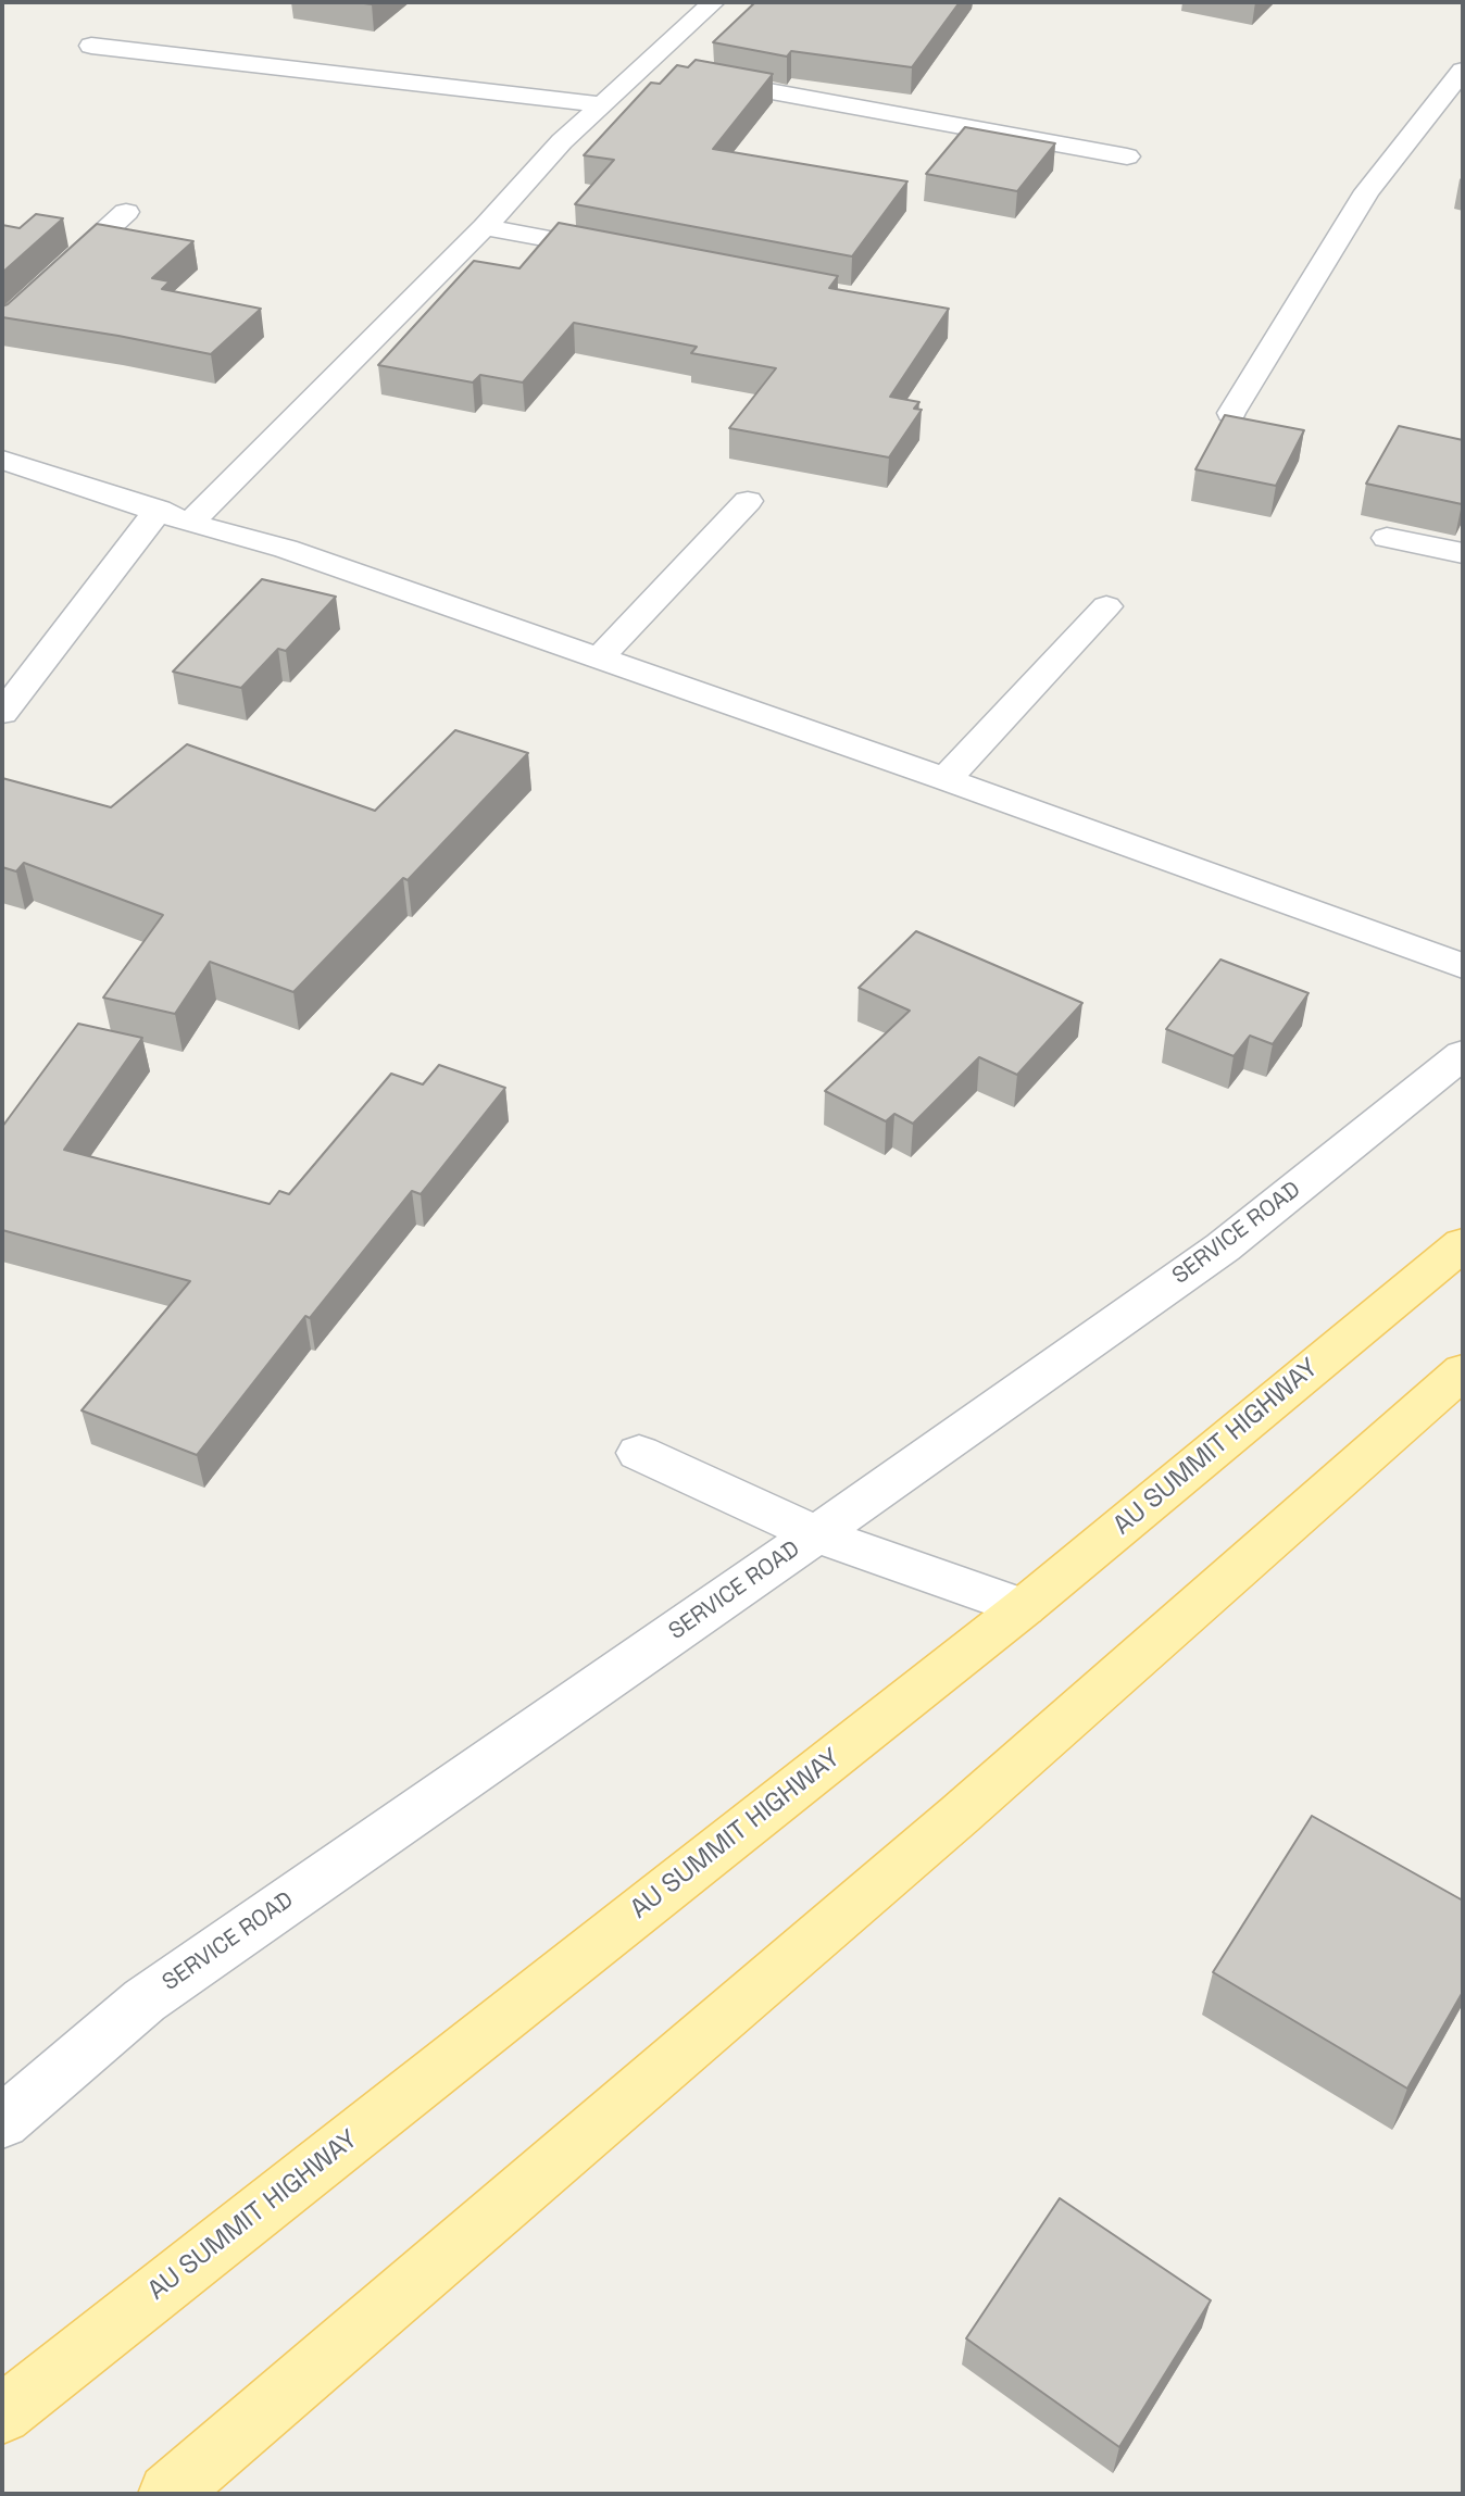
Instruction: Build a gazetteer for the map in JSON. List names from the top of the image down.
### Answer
{
  "streets": {
    "main road": ["AU SUMMIT HIGHWAY"],
    "street": ["SERVICE ROAD"]
  }
}
